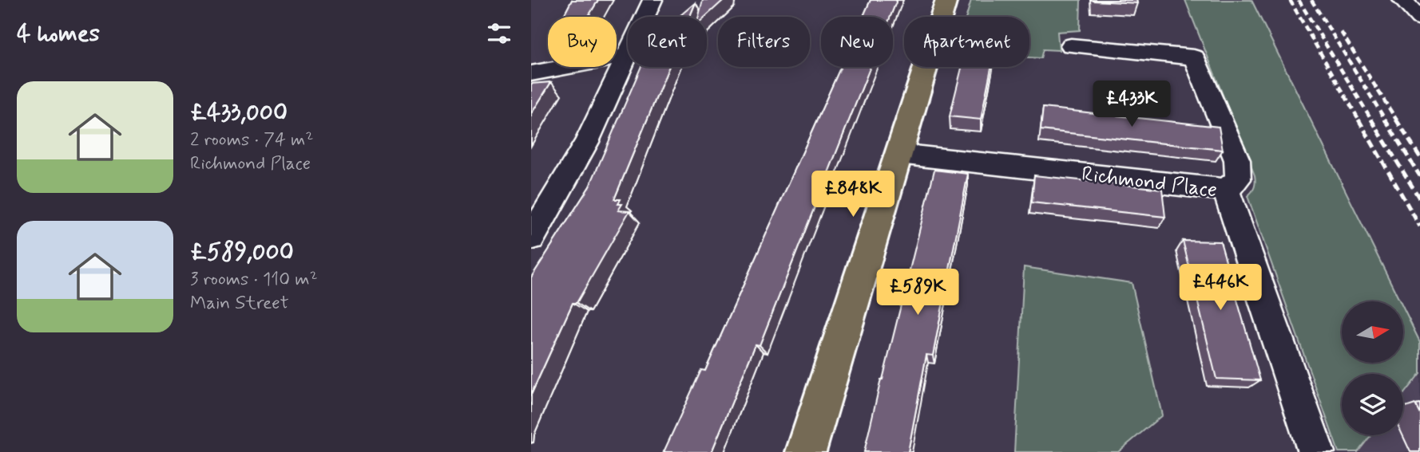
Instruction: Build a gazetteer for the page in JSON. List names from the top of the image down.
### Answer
{
  "streets": {
    "street": ["Richmond Place"]
  },
  "north": "right",
  "page": {
    "heading": "4 homes",
    "chip": [
      "Buy",
      "Rent",
      "Filters",
      "New",
      "Apartment"
    ],
    "list": [
      {
        "name": "£433,000",
        "note": "2 rooms · 74 m² · Richmond Place"
      },
      {
        "name": "£589,000",
        "note": "3 rooms · 110 m² · Main Street"
      }
    ],
    "price": [
      "£433K",
      "£848K",
      "£446K",
      "£589K"
    ]
  }
}
